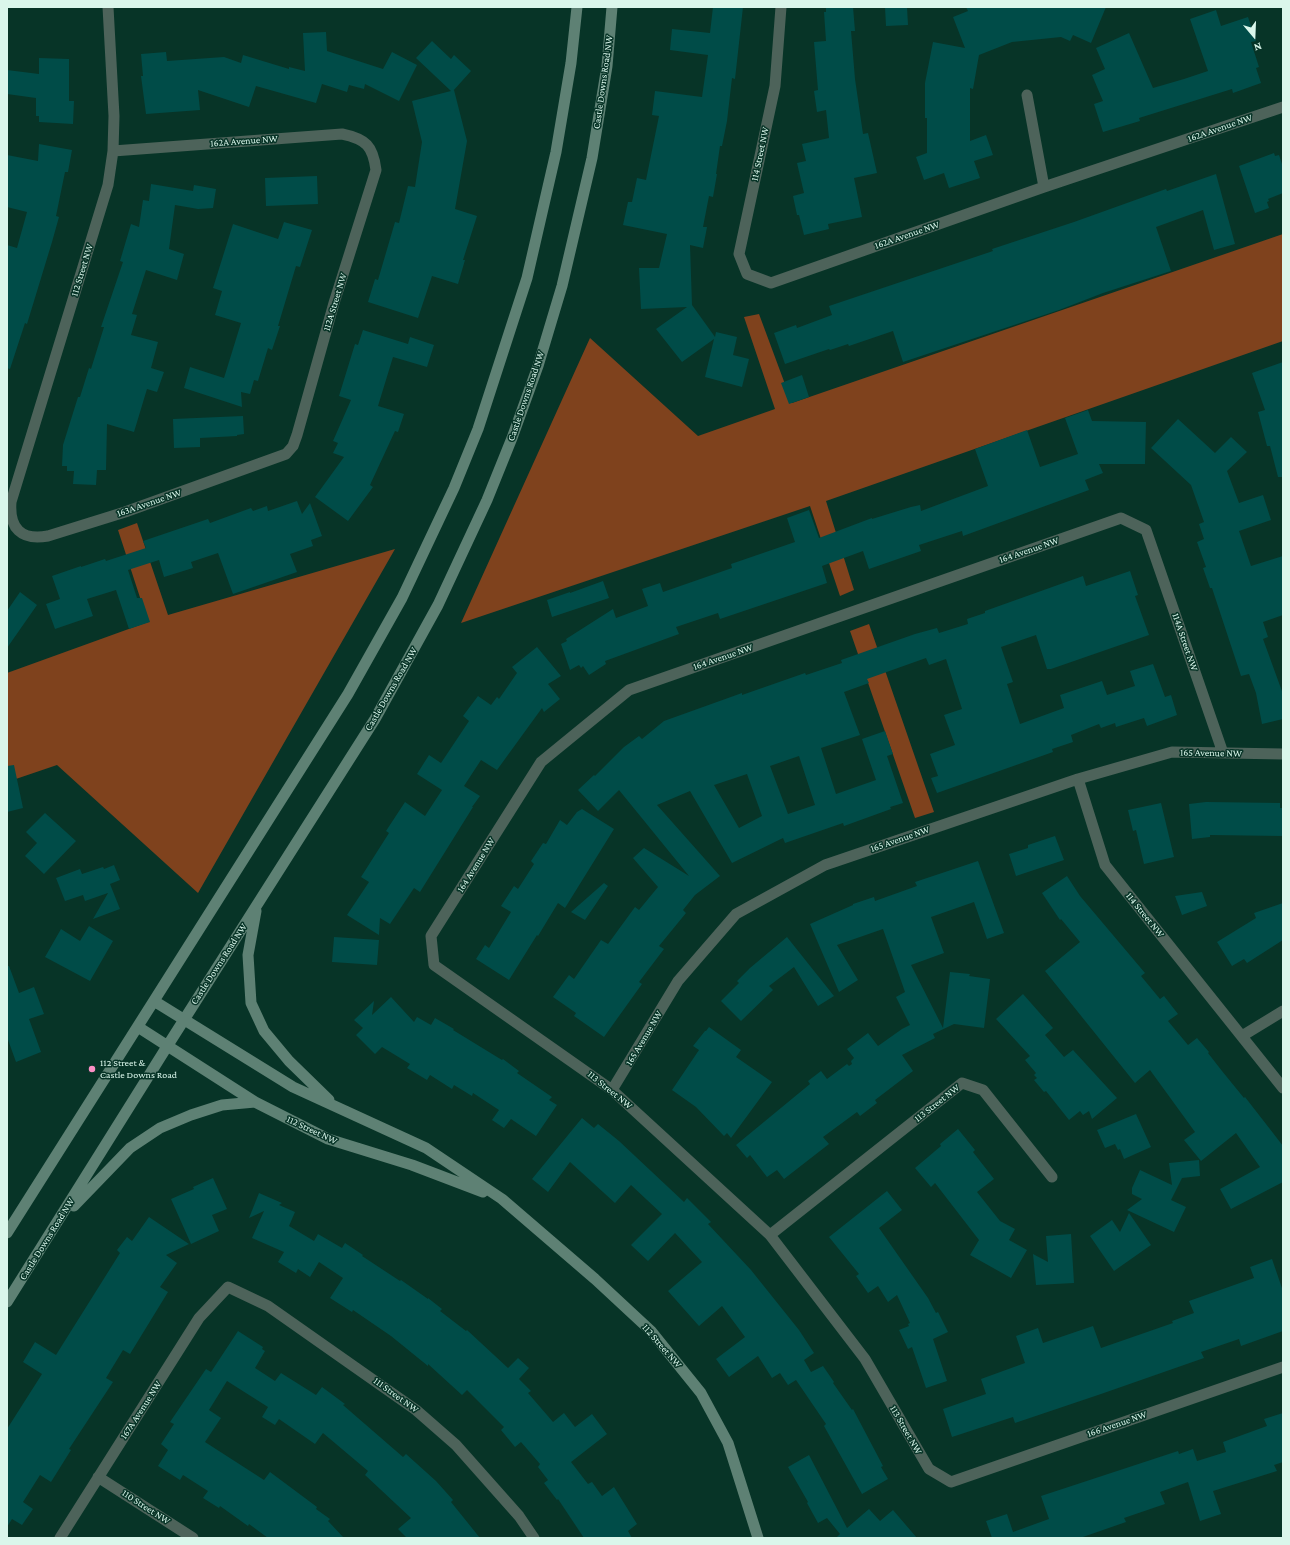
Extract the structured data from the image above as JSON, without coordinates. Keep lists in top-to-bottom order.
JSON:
{
  "streets": {
    "main road": ["Castle Downs Road NW", "112 Street NW"],
    "street": [
      "162A Avenue NW",
      "114 Street NW",
      "112A Street NW",
      "163A Avenue NW",
      "164 Avenue NW",
      "114A Street NW",
      "165 Avenue NW",
      "113 Street NW",
      "111 Street NW",
      "167A Avenue NW",
      "166 Avenue NW",
      "110 Street NW"
    ]
  },
  "crossings": [
    ["Castle Downs Road NW", "112 Street NW"],
    ["162A Avenue NW", "114 Street NW"],
    ["162A Avenue NW", "112 Street NW"],
    ["162A Avenue NW", "112A Street NW"],
    ["114 Street NW", "165 Avenue NW"],
    ["112 Street NW", "163A Avenue NW"],
    ["112A Street NW", "163A Avenue NW"],
    ["164 Avenue NW", "114A Street NW"],
    ["164 Avenue NW", "113 Street NW"],
    ["114A Street NW", "165 Avenue NW"],
    ["165 Avenue NW", "113 Street NW"],
    ["113 Street NW", "166 Avenue NW"],
    ["111 Street NW", "167A Avenue NW"],
    ["167A Avenue NW", "110 Street NW"]
  ],
  "places": ["112 Street & Castle Downs Road"],
  "north": "bottom"
}
